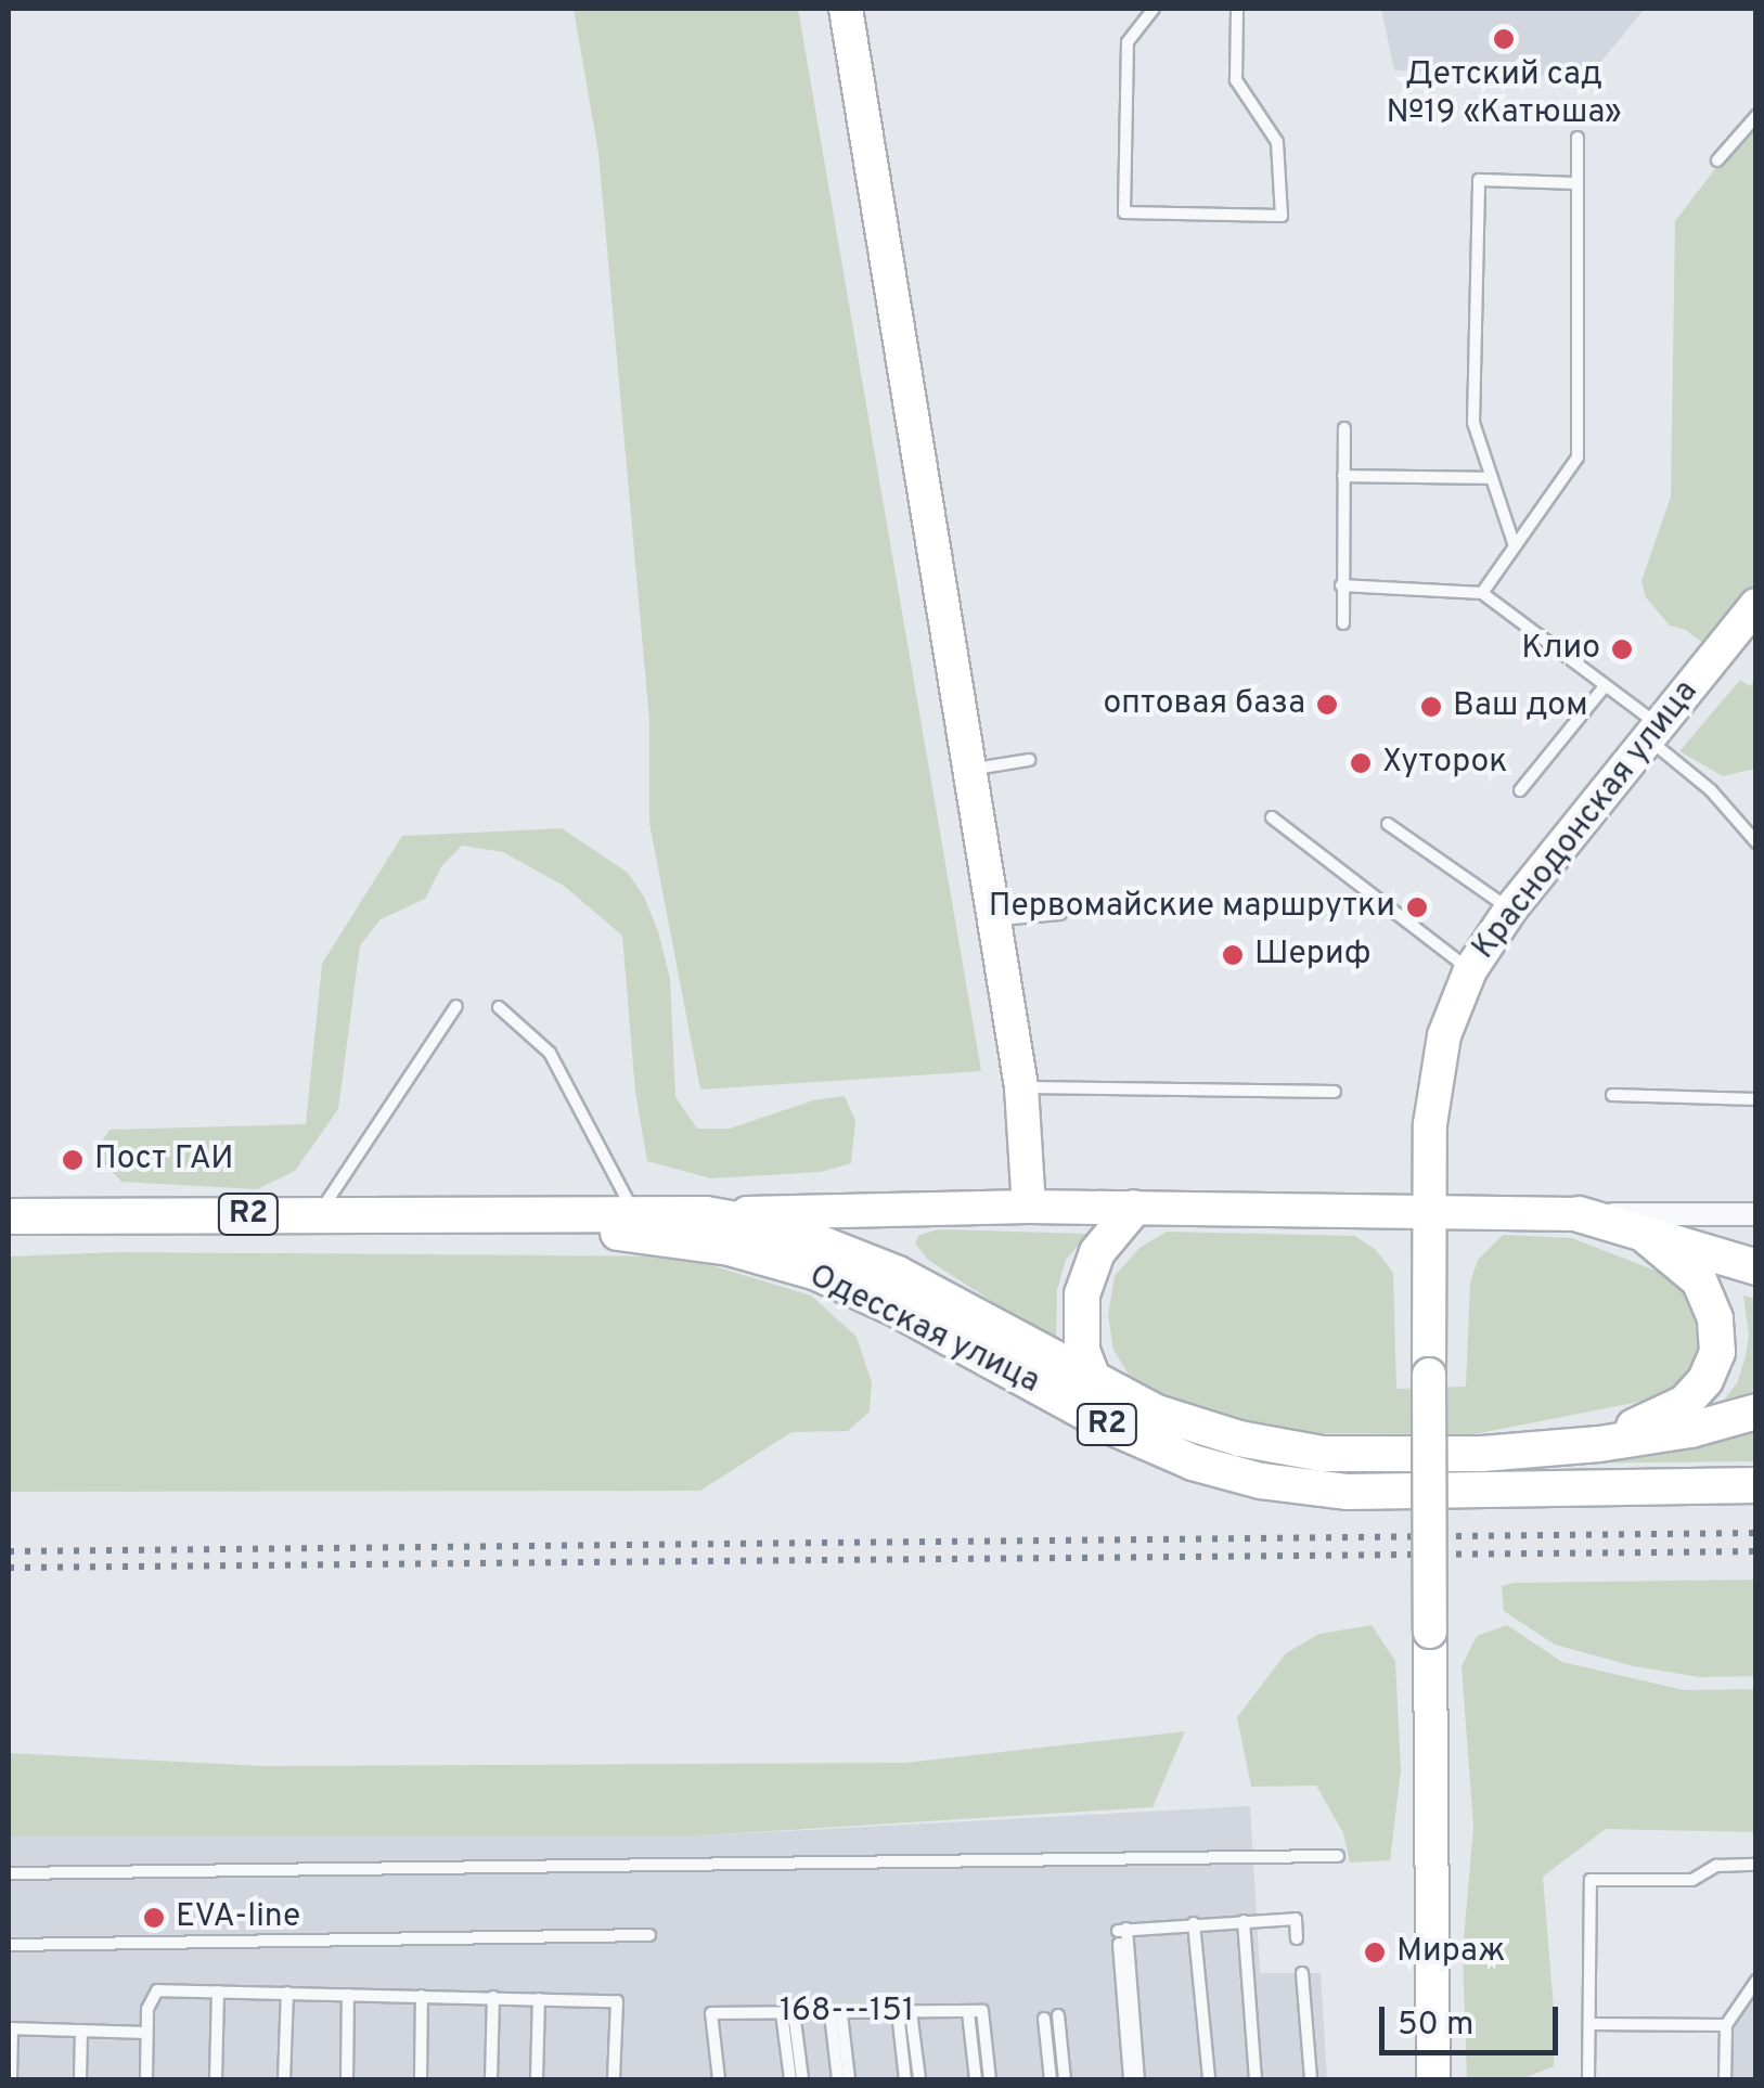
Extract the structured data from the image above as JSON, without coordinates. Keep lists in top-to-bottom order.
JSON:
{
  "streets": {
    "main road": ["R2", "Одесская улица"],
    "street": ["Краснодонская улица"],
    "lane": ["168---151"]
  },
  "crossings": [
    ["Краснодонская улица", "Одесская улица"],
    ["R2", "Одесская улица"]
  ],
  "places": [
    "Детский сад №19 «Катюша»",
    "Клио",
    "оптовая база",
    "Ваш дом",
    "Хуторок",
    "Первомайские маршрутки",
    "Шериф",
    "Пост ГАИ",
    "EVA-line",
    "Мираж"
  ],
  "scale_bar": "50 m"
}
